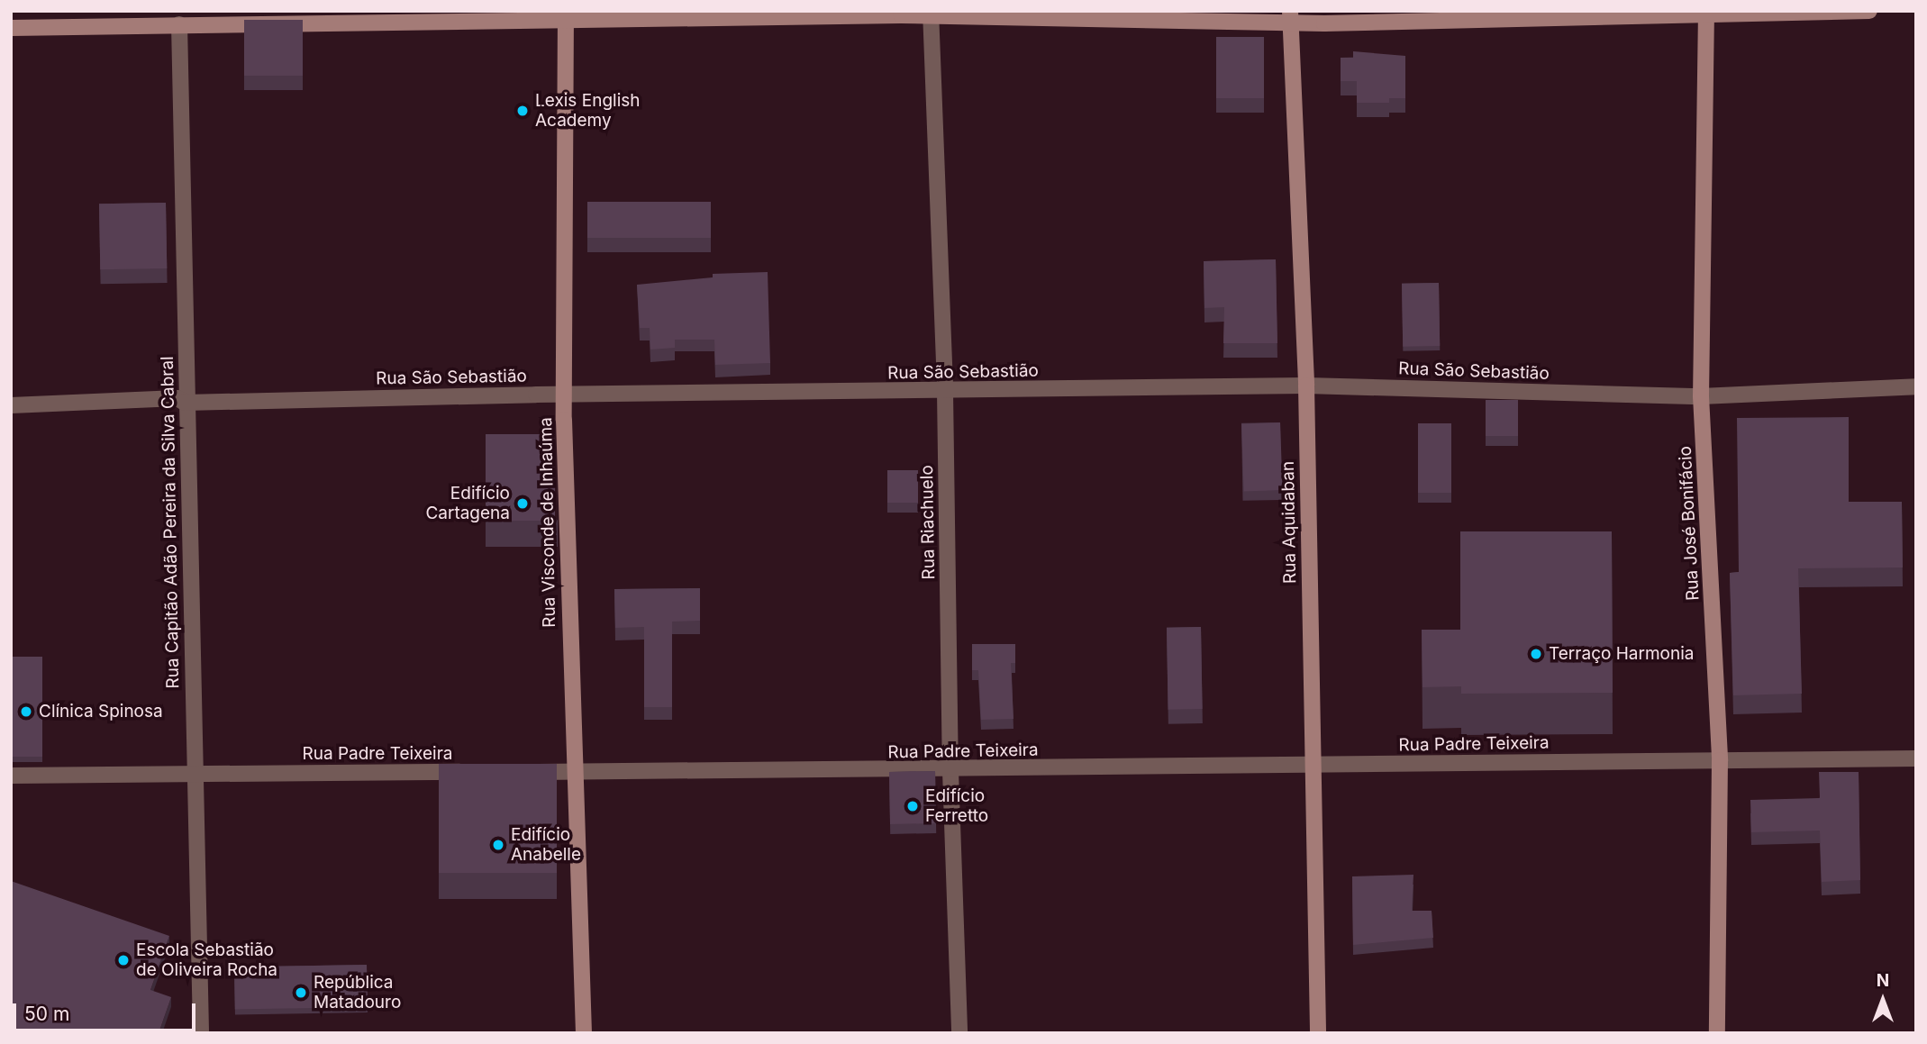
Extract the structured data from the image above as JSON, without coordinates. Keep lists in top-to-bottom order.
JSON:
{
  "streets": {
    "main road": ["Rua Visconde de Inhaúma", "Rua Aquidaban", "Rua José Bonifácio"],
    "street": [
      "Rua São Sebastião",
      "Rua Capitão Adão Pereira da Silva Cabral",
      "Rua Riachuelo",
      "Rua Padre Teixeira"
    ]
  },
  "crossings": [
    ["Rua São Sebastião", "Rua Capitão Adão Pereira da Silva Cabral"],
    ["Rua São Sebastião", "Rua Visconde de Inhaúma"],
    ["Rua São Sebastião", "Rua Riachuelo"],
    ["Rua São Sebastião", "Rua Aquidaban"],
    ["Rua São Sebastião", "Rua José Bonifácio"],
    ["Rua Capitão Adão Pereira da Silva Cabral", "Rua Padre Teixeira"],
    ["Rua Visconde de Inhaúma", "Rua Padre Teixeira"],
    ["Rua Riachuelo", "Rua Padre Teixeira"],
    ["Rua Aquidaban", "Rua Padre Teixeira"],
    ["Rua José Bonifácio", "Rua Padre Teixeira"]
  ],
  "places": [
    "Lexis English Academy",
    "Edifício Cartagena",
    "Terraço Harmonia",
    "Clínica Spinosa",
    "Edifício Ferretto",
    "Edifício Anabelle",
    "Escola Sebastião de Oliveira Rocha",
    "República Matadouro"
  ],
  "scale_bar": "50 m",
  "north": "top"
}
